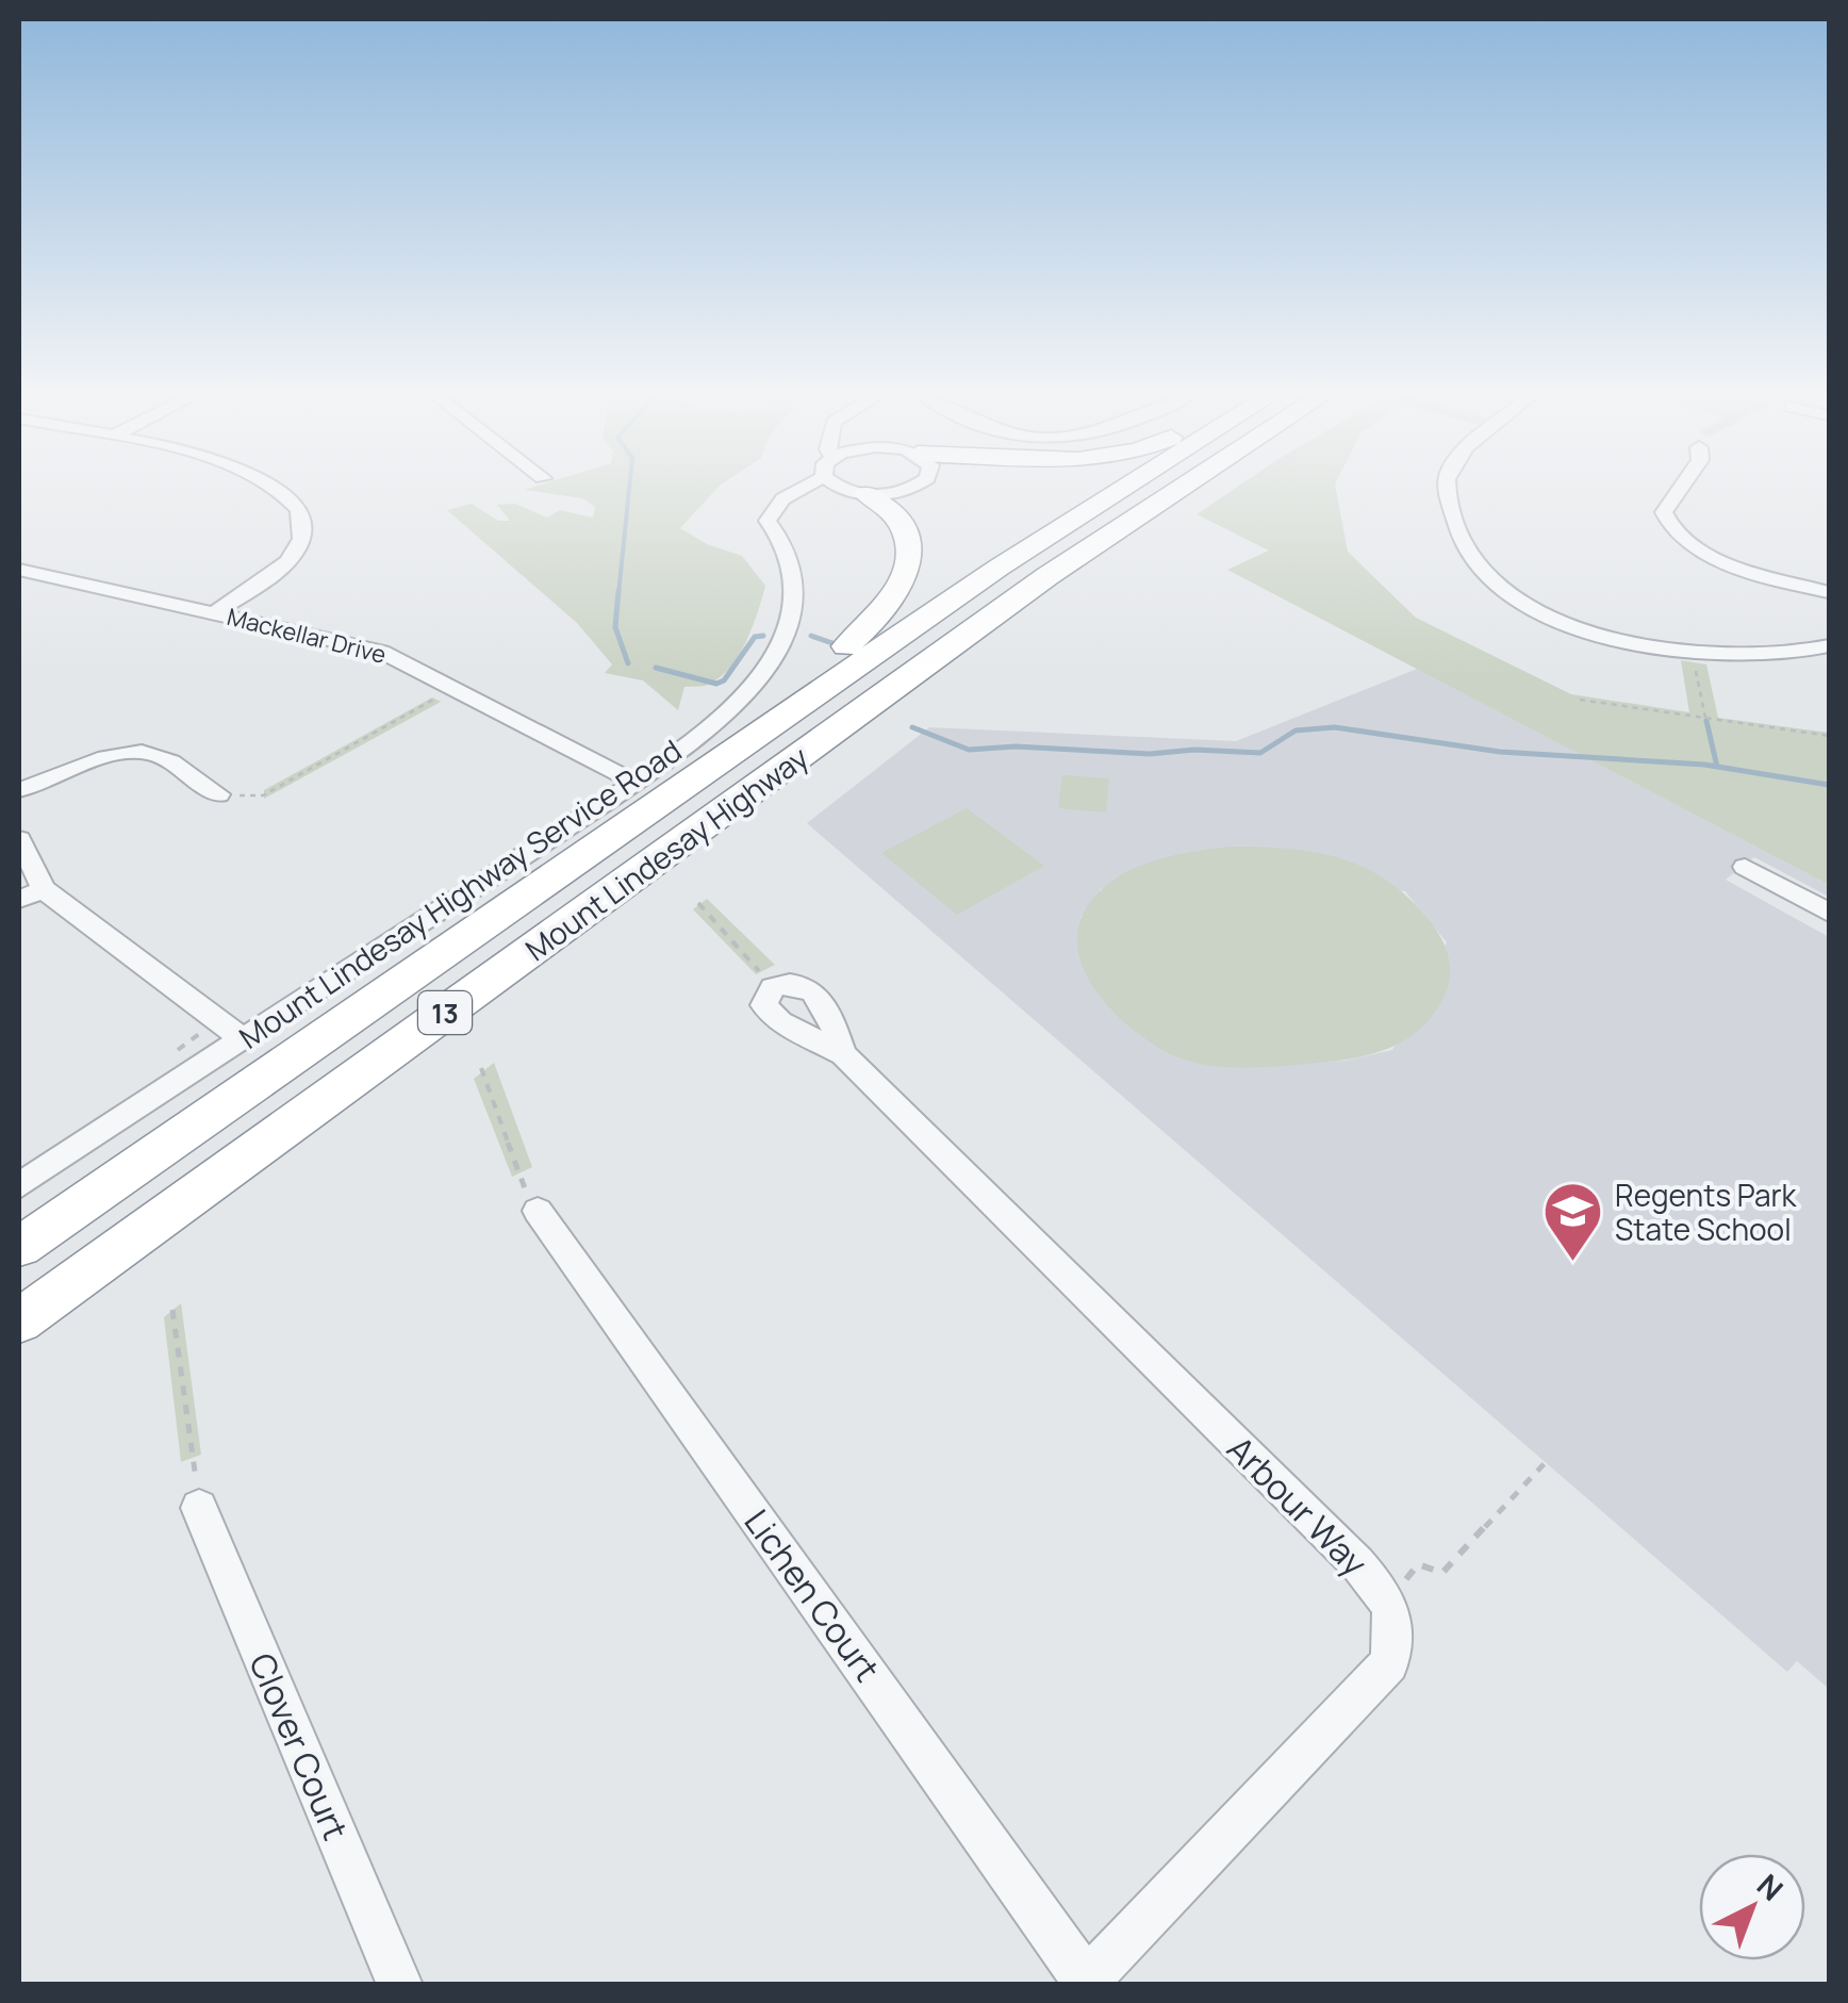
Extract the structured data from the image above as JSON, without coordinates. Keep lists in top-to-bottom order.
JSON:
{
  "streets": {
    "highway": ["Mount Lindesay Highway", "13"],
    "street": [
      "Mackellar Drive",
      "Mount Lindesay Highway Service Road",
      "Arbour Way",
      "Lichen Court",
      "Clover Court"
    ]
  },
  "crossings": [
    ["Mackellar Drive", "Mount Lindesay Highway Service Road"],
    ["Arbour Way", "Lichen Court"]
  ],
  "places": {
    "school or university": ["Regents Park State School"]
  },
  "north": "top right"
}
